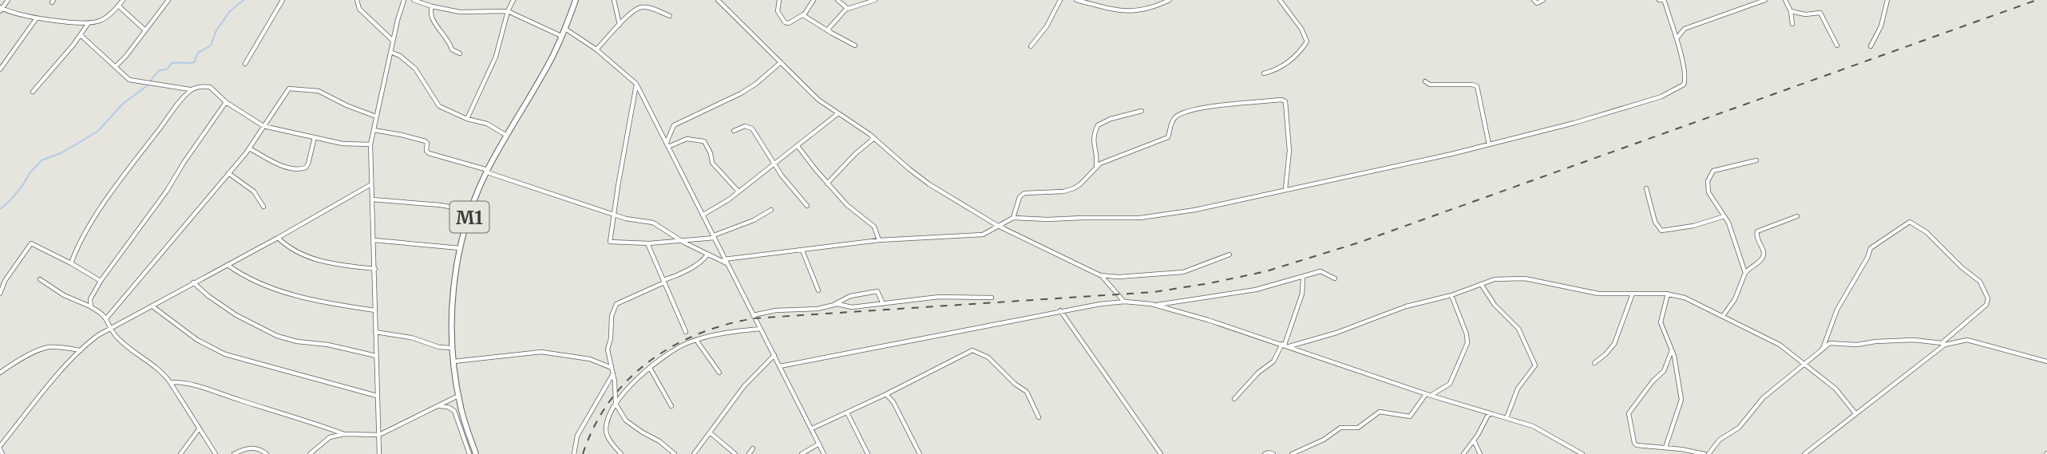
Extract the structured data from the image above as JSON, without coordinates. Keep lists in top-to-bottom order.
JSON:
{
  "streets": {
    "main road": ["M1"]
  }
}
